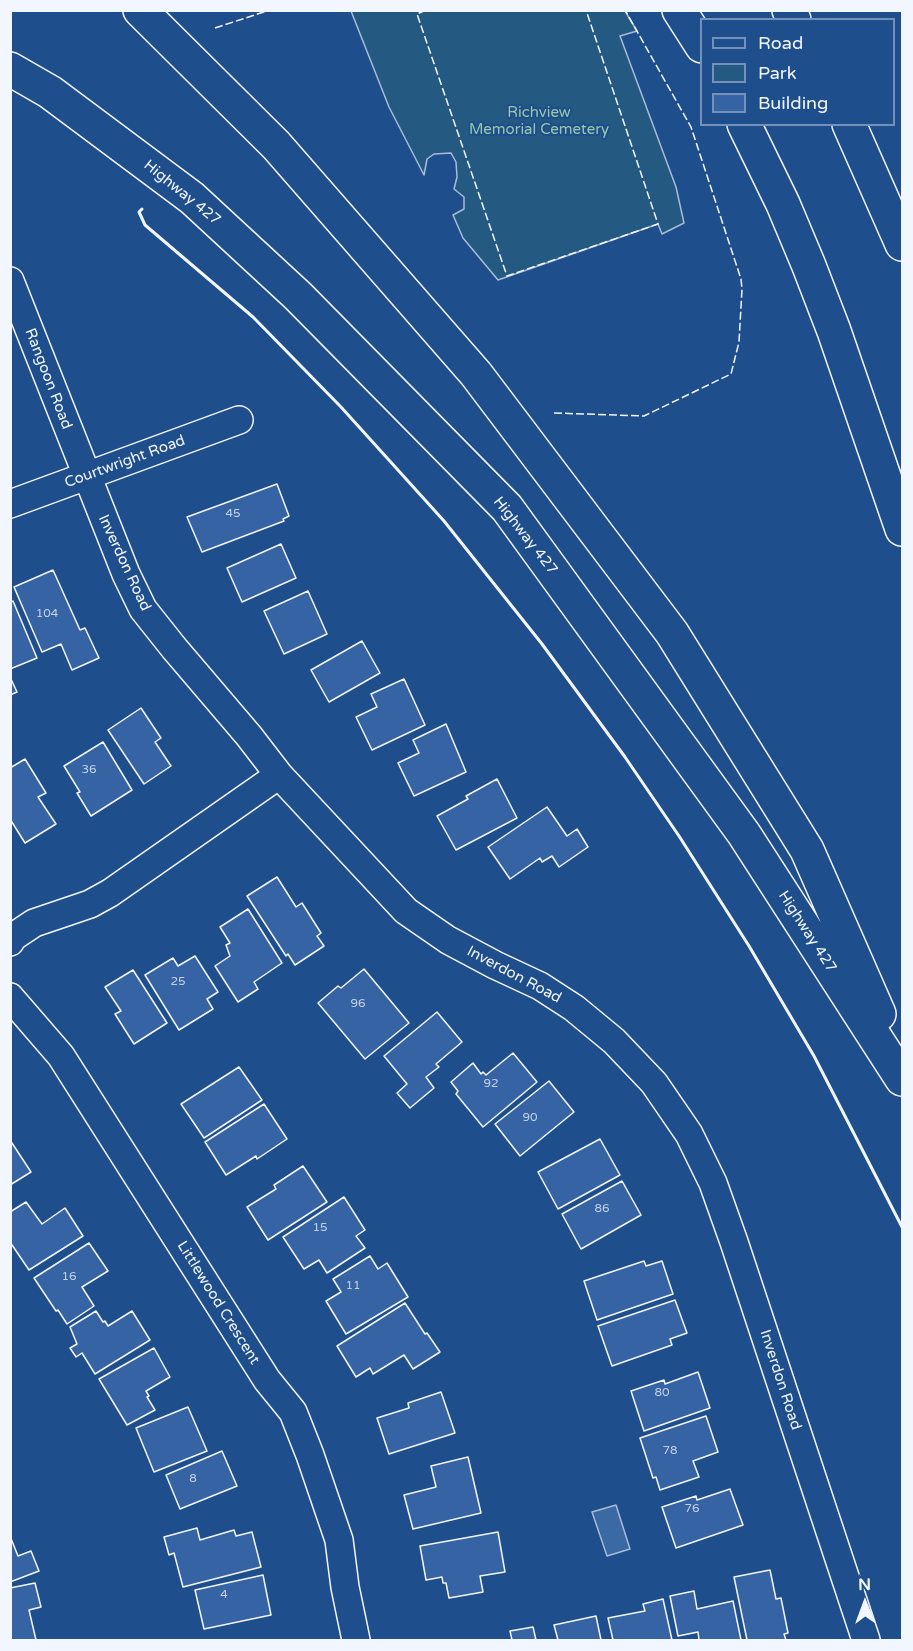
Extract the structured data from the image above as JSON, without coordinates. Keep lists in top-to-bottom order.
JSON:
{
  "streets": {
    "highway": ["Highway 427"],
    "street": [
      "Rangoon Road",
      "Courtwright Road",
      "Inverdon Road",
      "Littlewood Crescent"
    ]
  },
  "crossings": [
    ["Rangoon Road", "Courtwright Road"],
    ["Rangoon Road", "Inverdon Road"],
    ["Courtwright Road", "Inverdon Road"]
  ],
  "parks": ["Richview Memorial Cemetery"],
  "house_numbers": [
    "45",
    "104",
    "36",
    "25",
    "96",
    "92",
    "90",
    "86",
    "15",
    "16",
    "11",
    "80",
    "78",
    "8",
    "76",
    "4"
  ],
  "legend": ["Road", "Park", "Building"],
  "north": "top"
}
